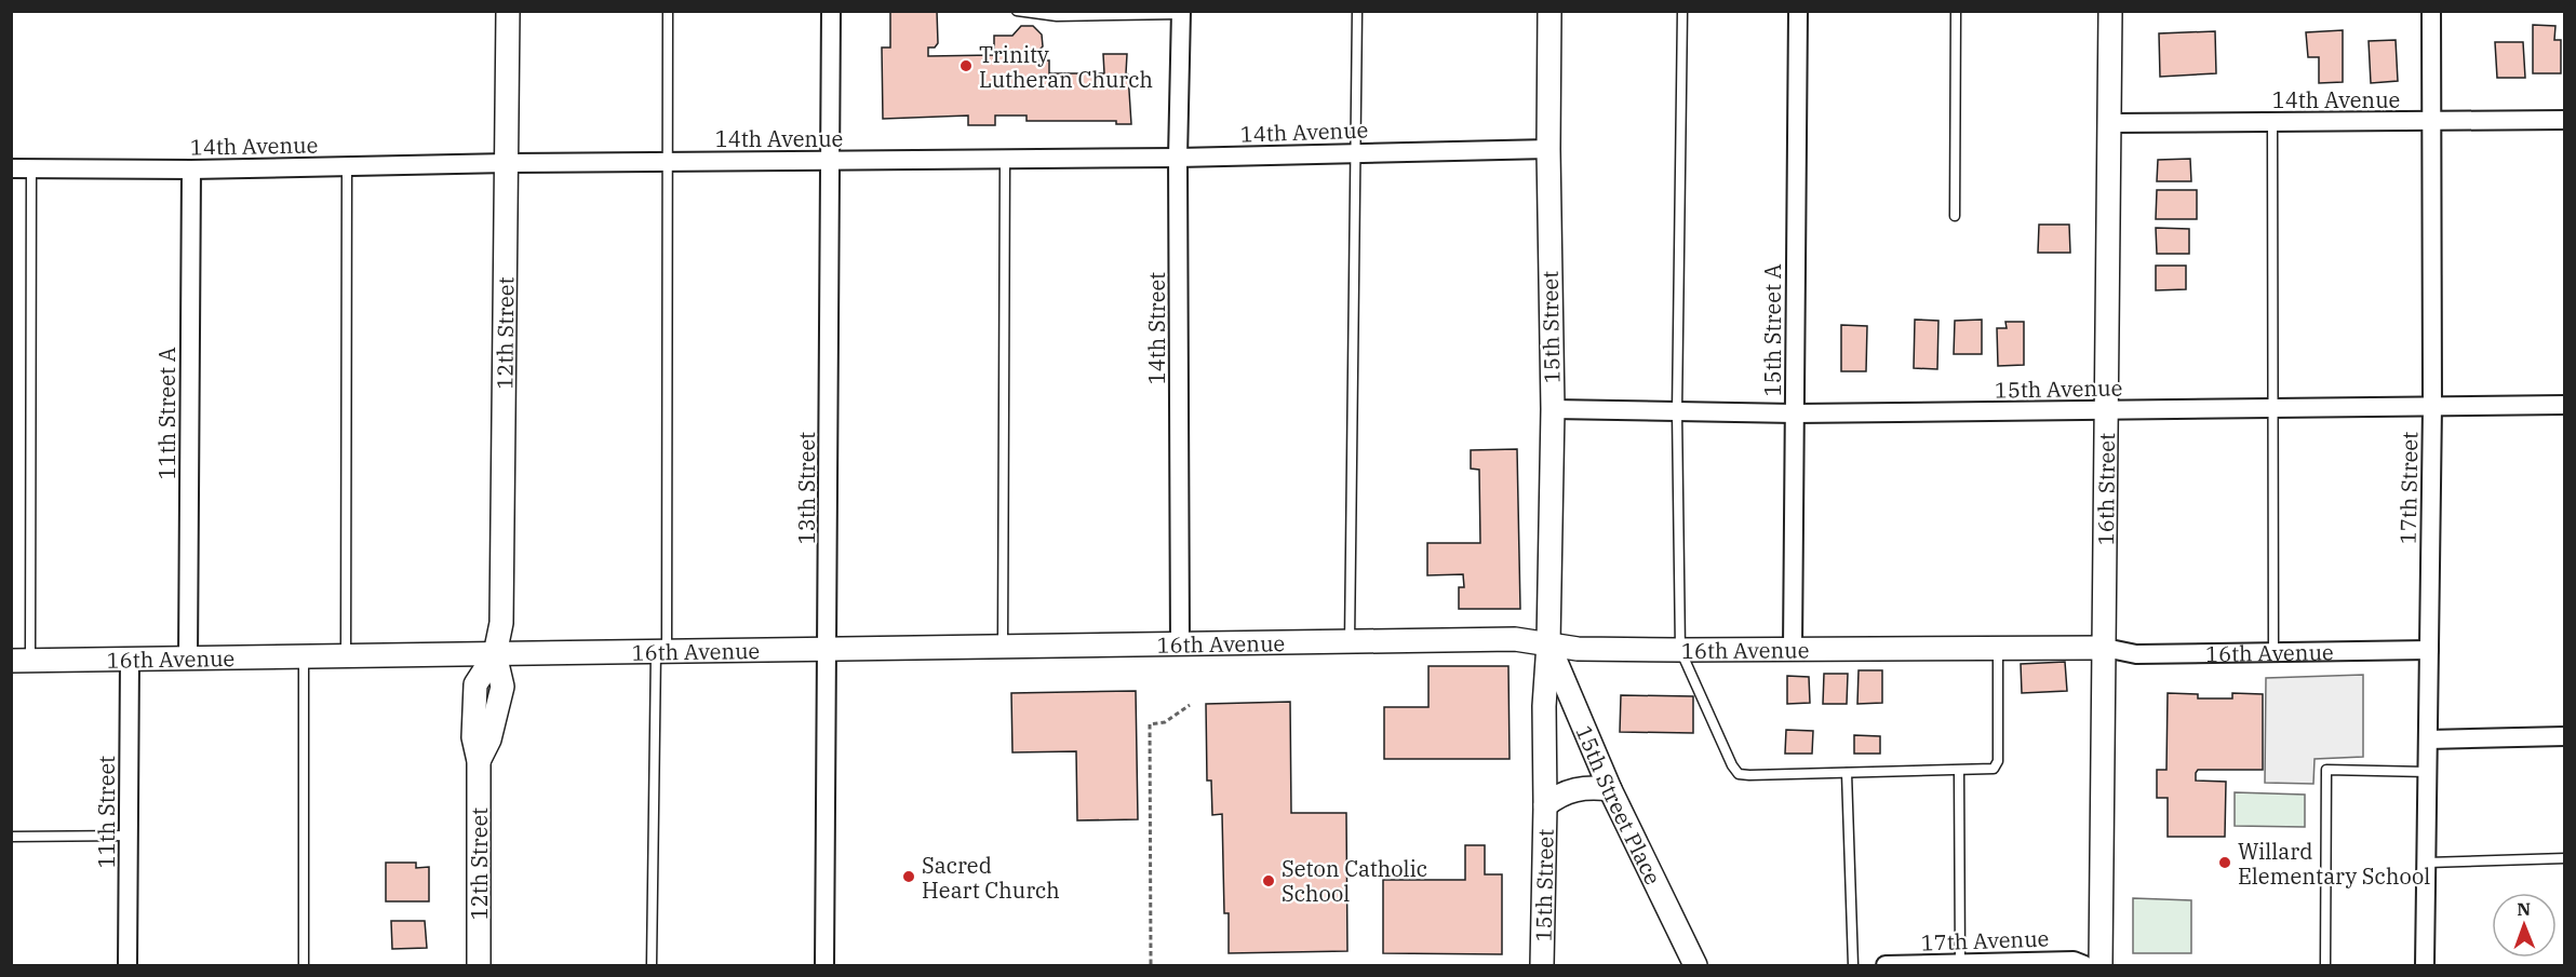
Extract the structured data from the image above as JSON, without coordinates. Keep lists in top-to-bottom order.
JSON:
{
  "streets": {
    "street": [
      "14th Avenue",
      "15th Street",
      "14th Street",
      "15th Street A",
      "12th Street",
      "15th Avenue",
      "11th Street A",
      "13th Street",
      "17th Street",
      "16th Street",
      "16th Avenue",
      "15th Street Place",
      "11th Street",
      "17th Avenue"
    ]
  },
  "crossings": [
    ["14th Avenue", "15th Street"],
    ["14th Avenue", "14th Street"],
    ["14th Avenue", "12th Street"],
    ["14th Avenue", "11th Street A"],
    ["14th Avenue", "13th Street"],
    ["14th Avenue", "17th Street"],
    ["14th Avenue", "16th Street"],
    ["15th Street", "15th Avenue"],
    ["15th Street", "16th Avenue"],
    ["15th Street", "15th Street Place"],
    ["14th Street", "16th Avenue"],
    ["15th Street A", "15th Avenue"],
    ["15th Street A", "16th Avenue"],
    ["12th Street", "16th Avenue"],
    ["15th Avenue", "17th Street"],
    ["15th Avenue", "16th Street"],
    ["11th Street A", "16th Avenue"],
    ["13th Street", "16th Avenue"],
    ["17th Street", "16th Avenue"],
    ["16th Street", "16th Avenue"],
    ["16th Avenue", "15th Street Place"],
    ["16th Avenue", "11th Street"]
  ],
  "places": [
    "Trinity Lutheran Church",
    "Willard Elementary School",
    "Sacred Heart Church",
    "Seton Catholic School"
  ],
  "north": "top"
}
